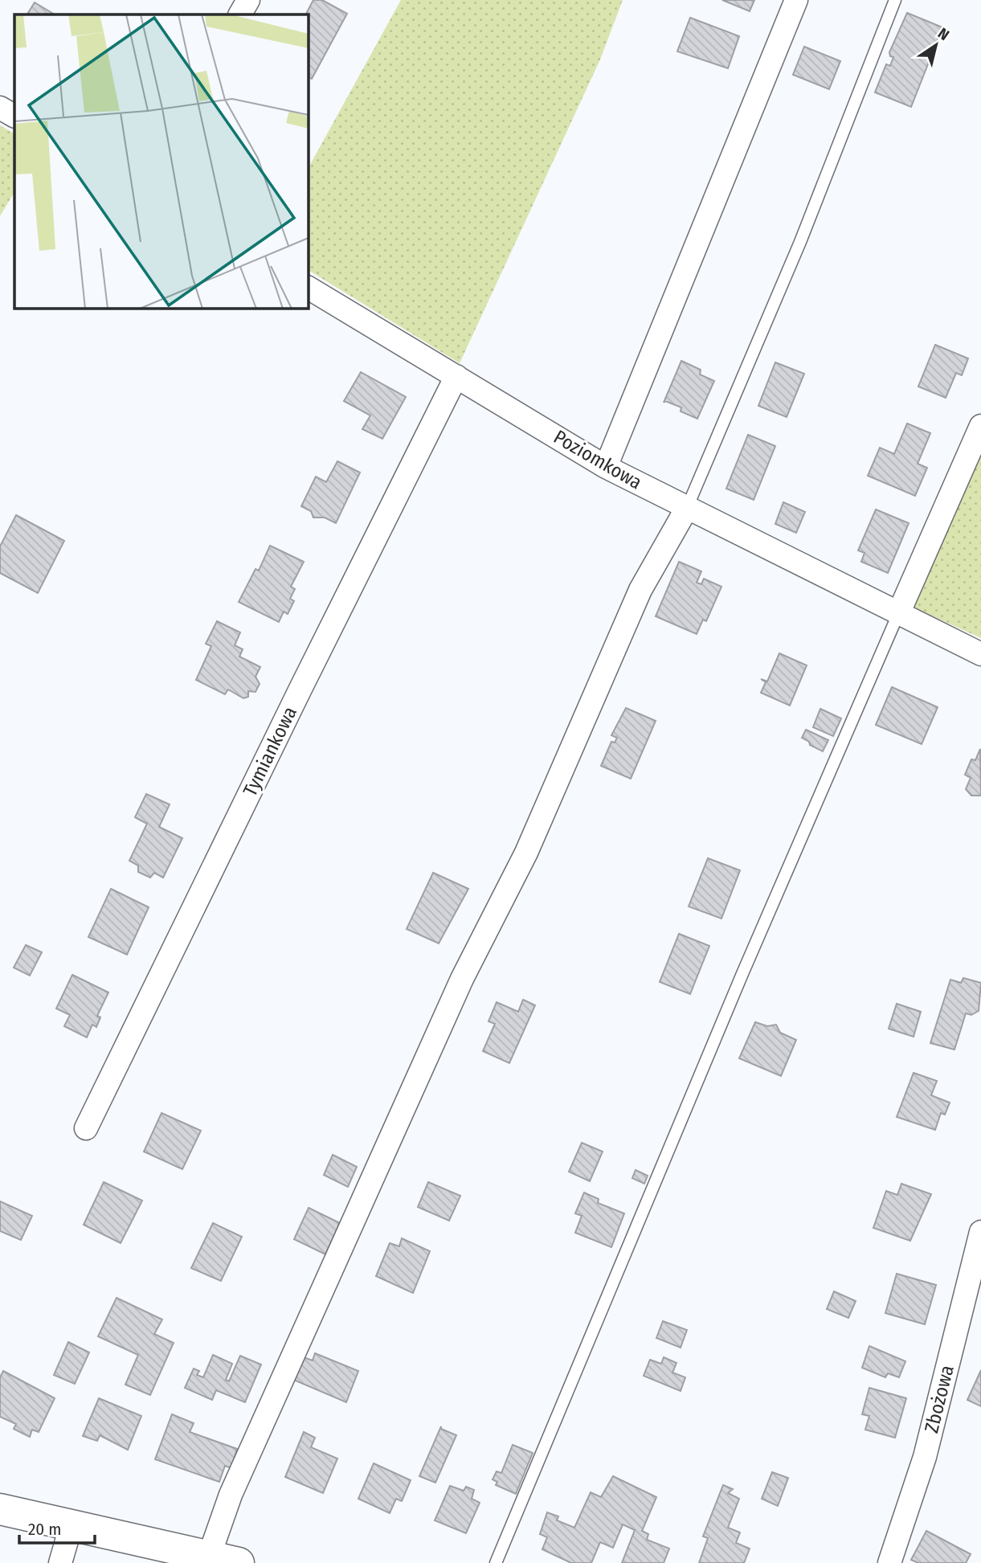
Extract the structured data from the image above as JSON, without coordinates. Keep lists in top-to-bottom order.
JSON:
{
  "streets": {
    "street": ["Poziomkowa", "Tymiankowa", "Zbożowa"]
  },
  "crossings": [
    ["Poziomkowa", "Tymiankowa"]
  ],
  "scale_bar": "20 m",
  "north": "top right"
}
